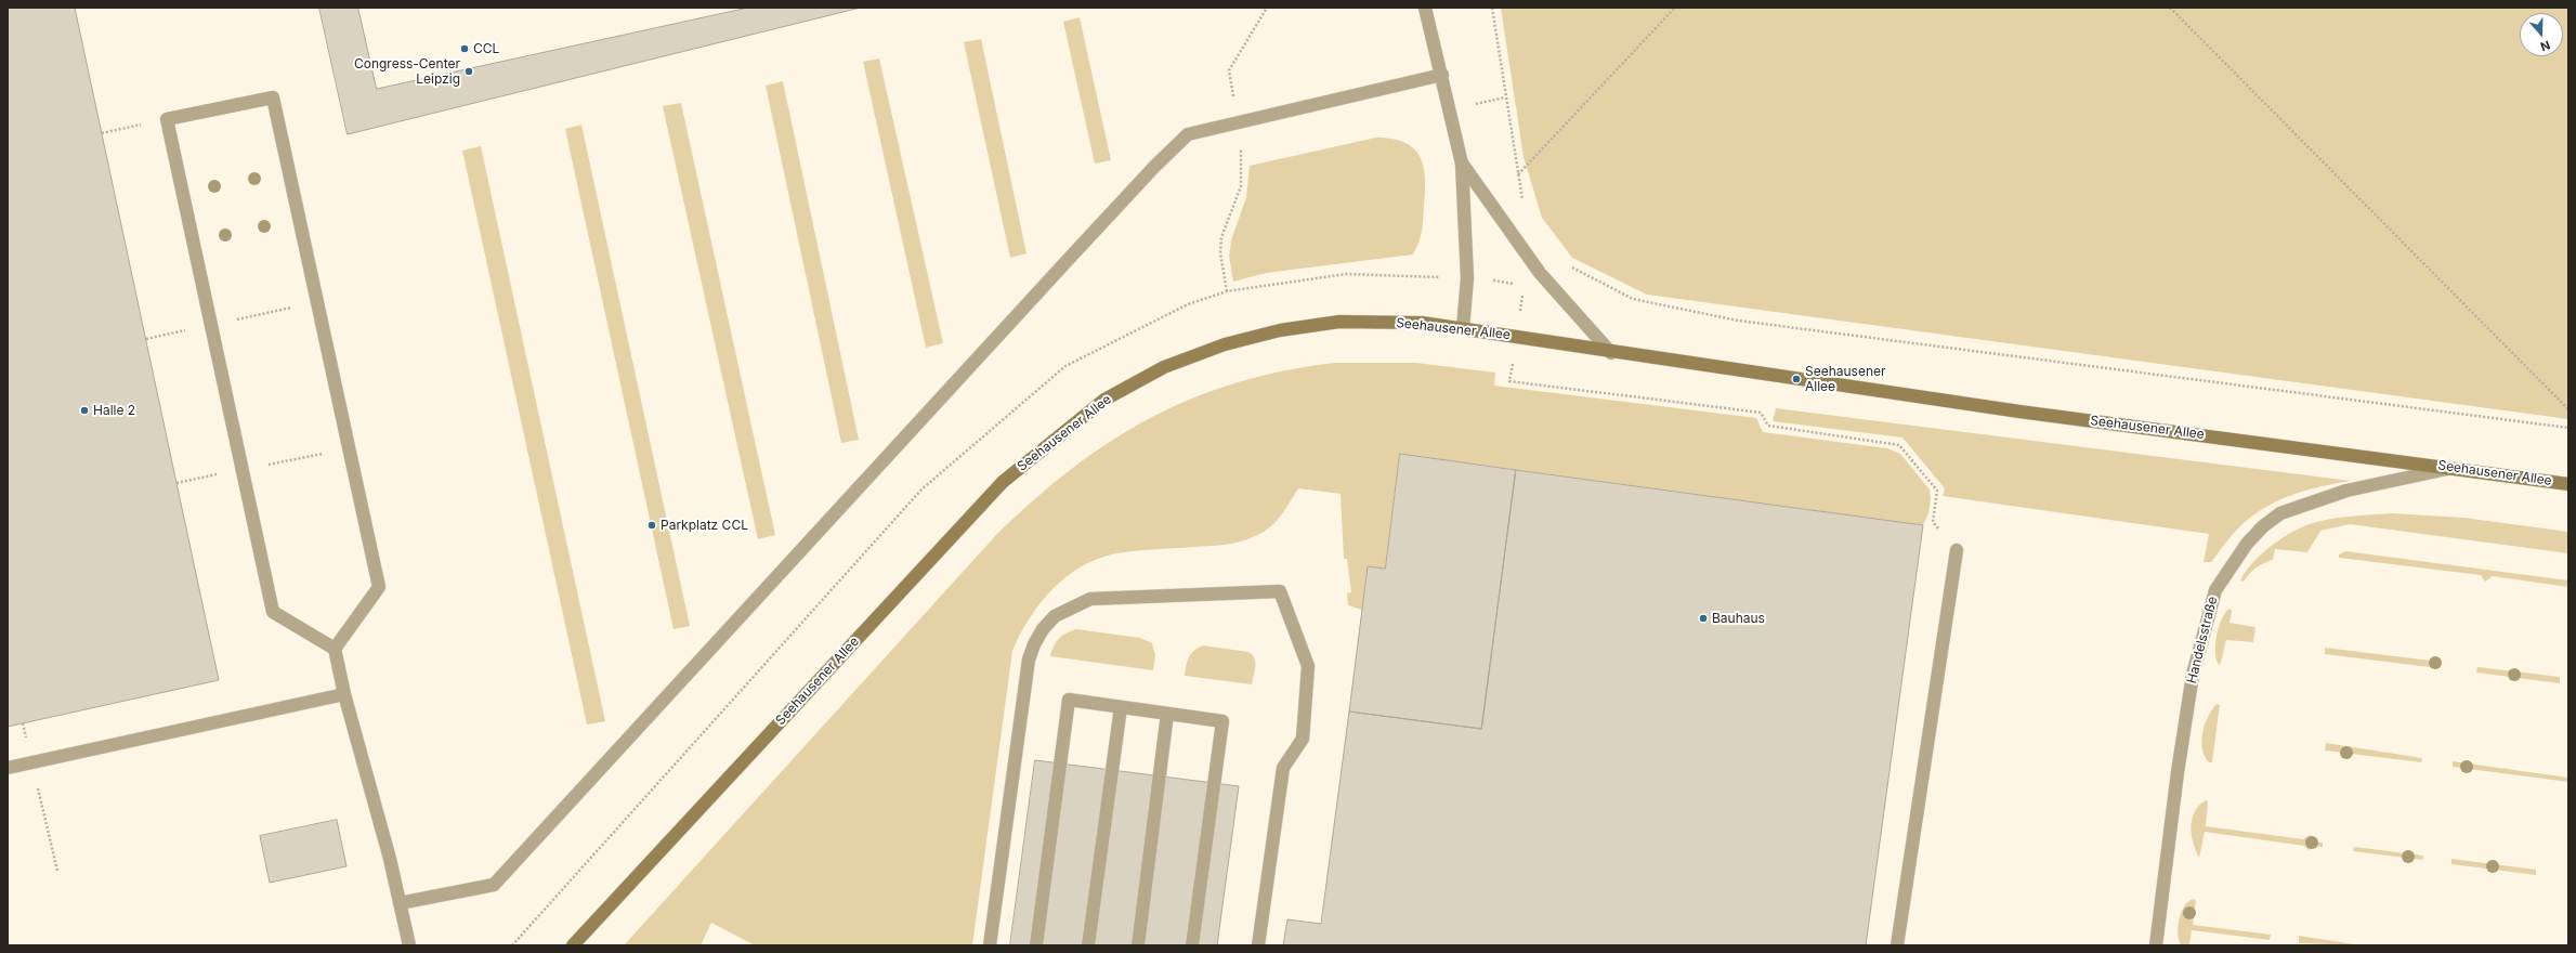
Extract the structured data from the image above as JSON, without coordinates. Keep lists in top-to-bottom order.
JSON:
{
  "streets": {
    "main road": ["Seehausener Allee"],
    "street": ["Handelsstraße"]
  },
  "crossings": [
    ["Seehausener Allee", "Handelsstraße"]
  ],
  "places": [
    "CCL",
    "Congress-Center Leipzig",
    "Seehausener Allee",
    "Halle 2",
    "Parkplatz CCL",
    "Bauhaus"
  ],
  "north": "bottom"
}
